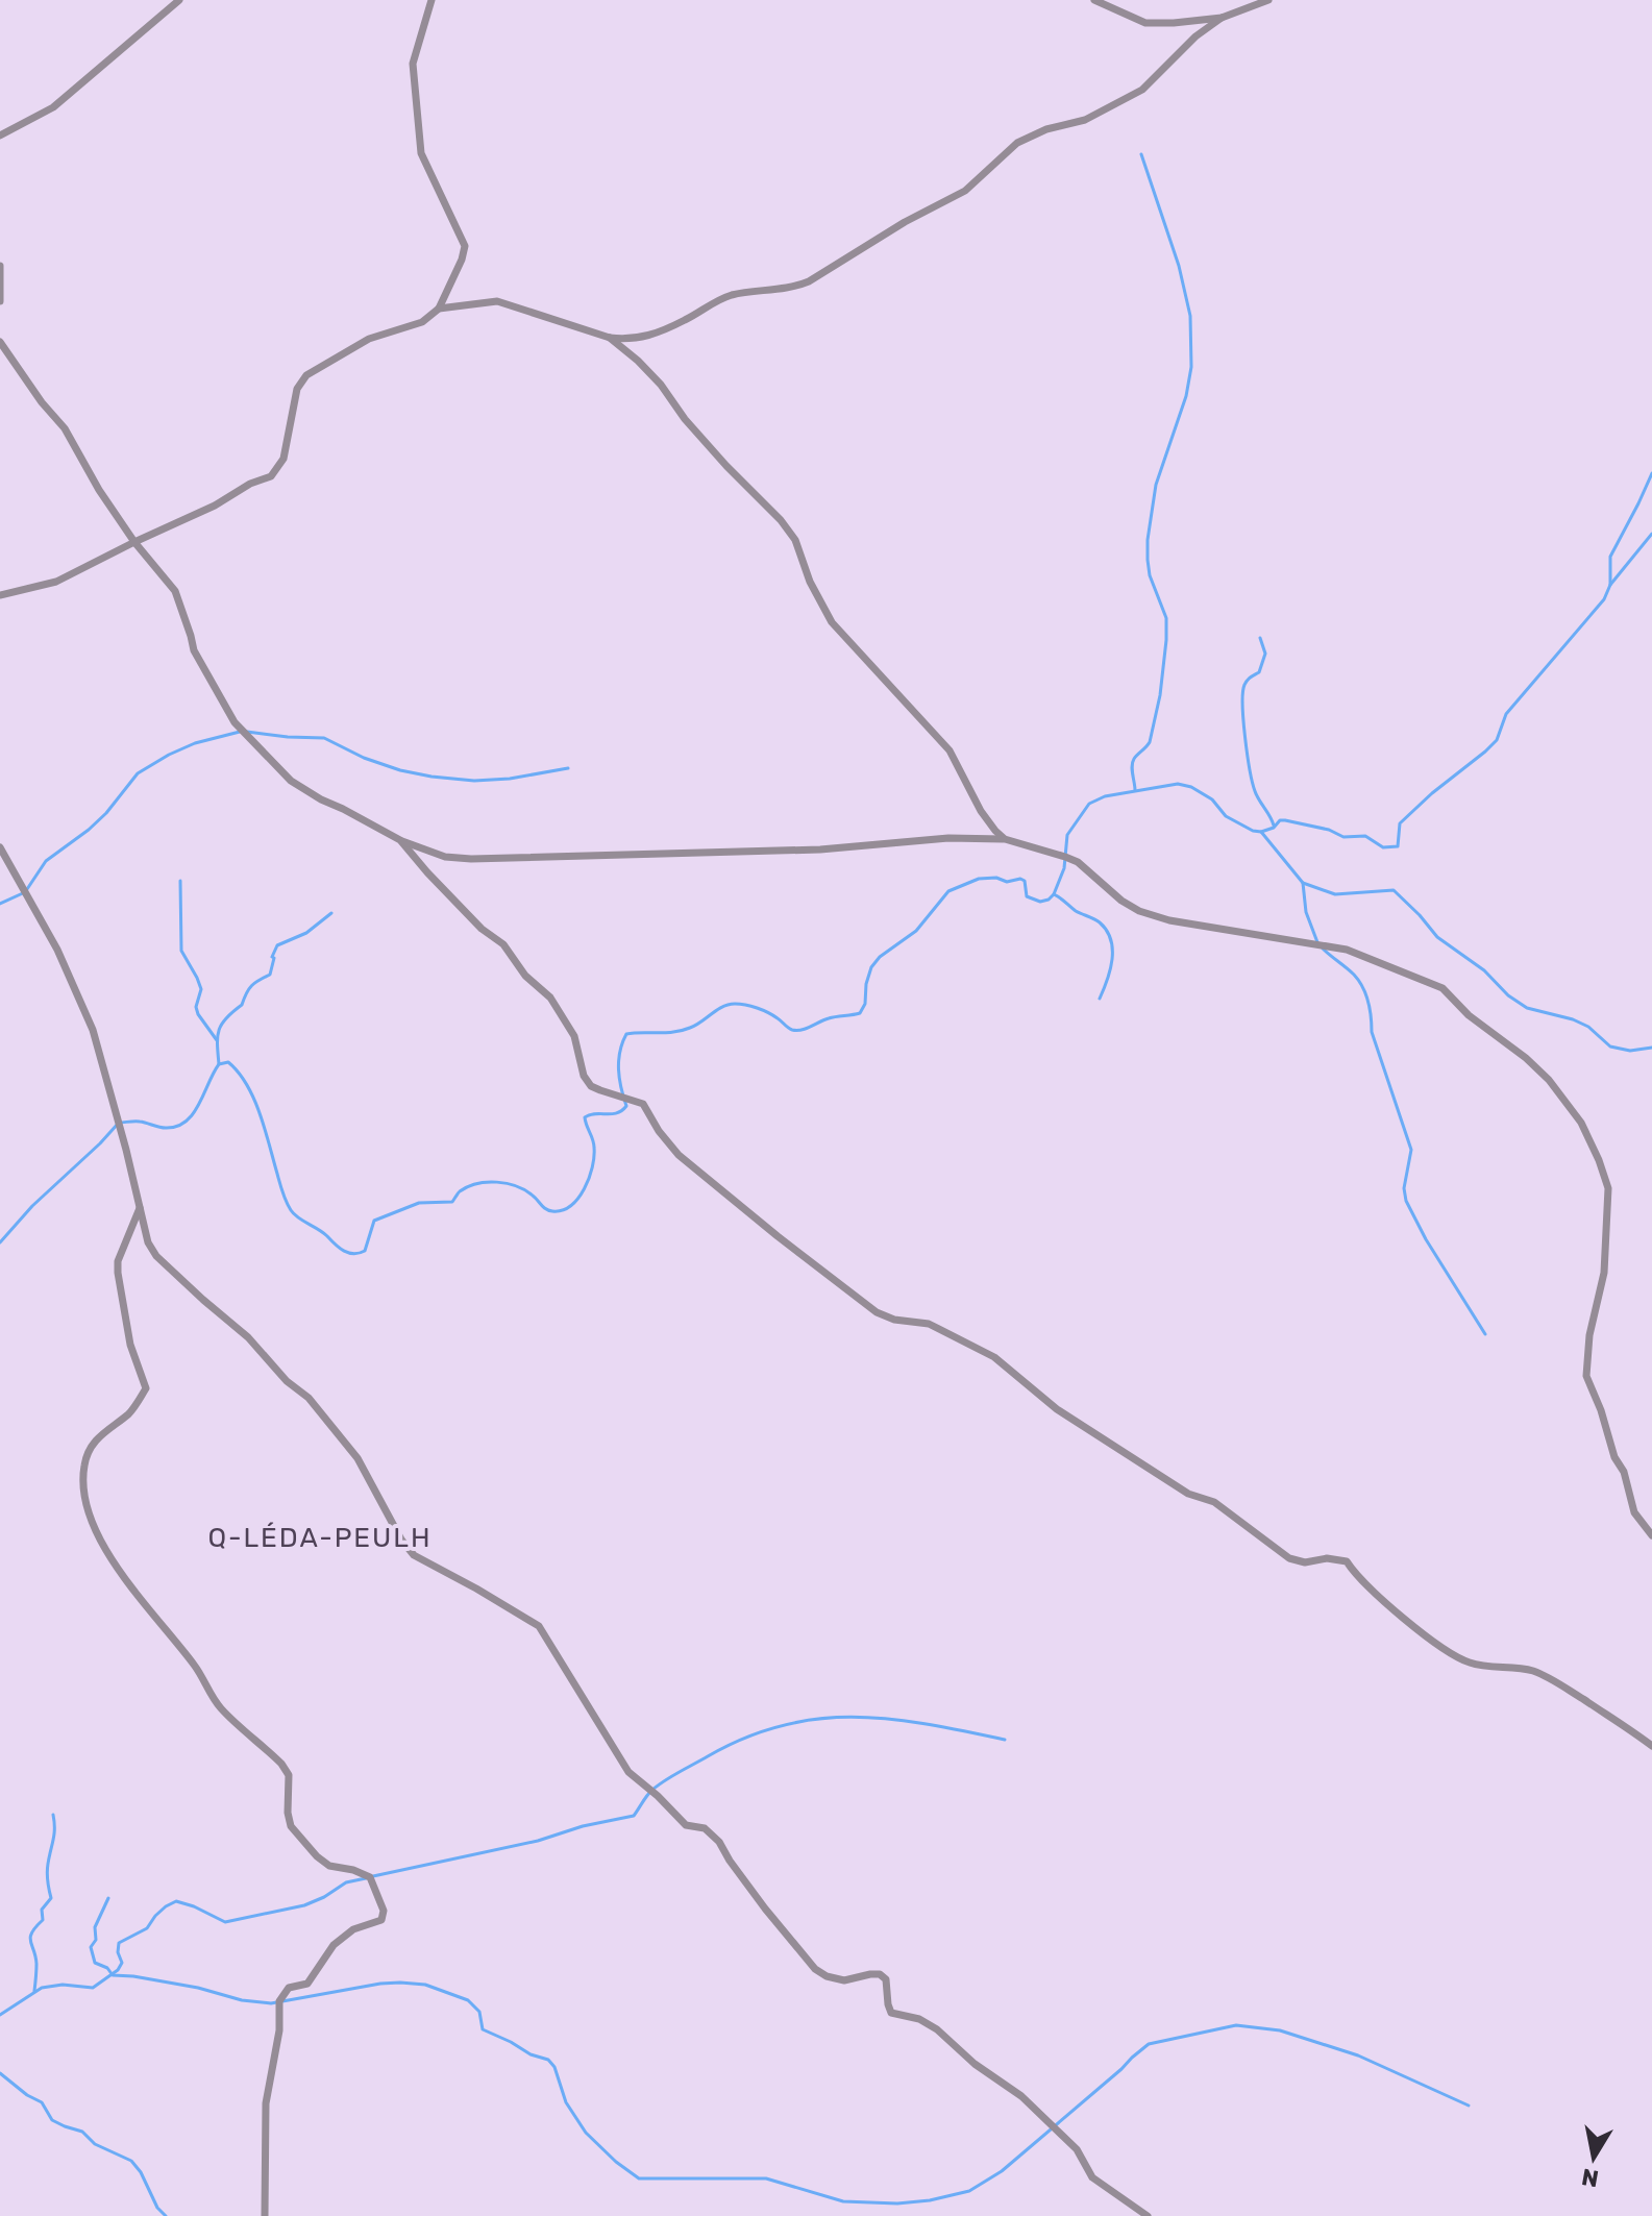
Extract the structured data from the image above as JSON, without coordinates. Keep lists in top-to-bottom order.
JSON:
{
  "districts": ["Q-LÉDA-PEULH"],
  "north": "bottom"
}
